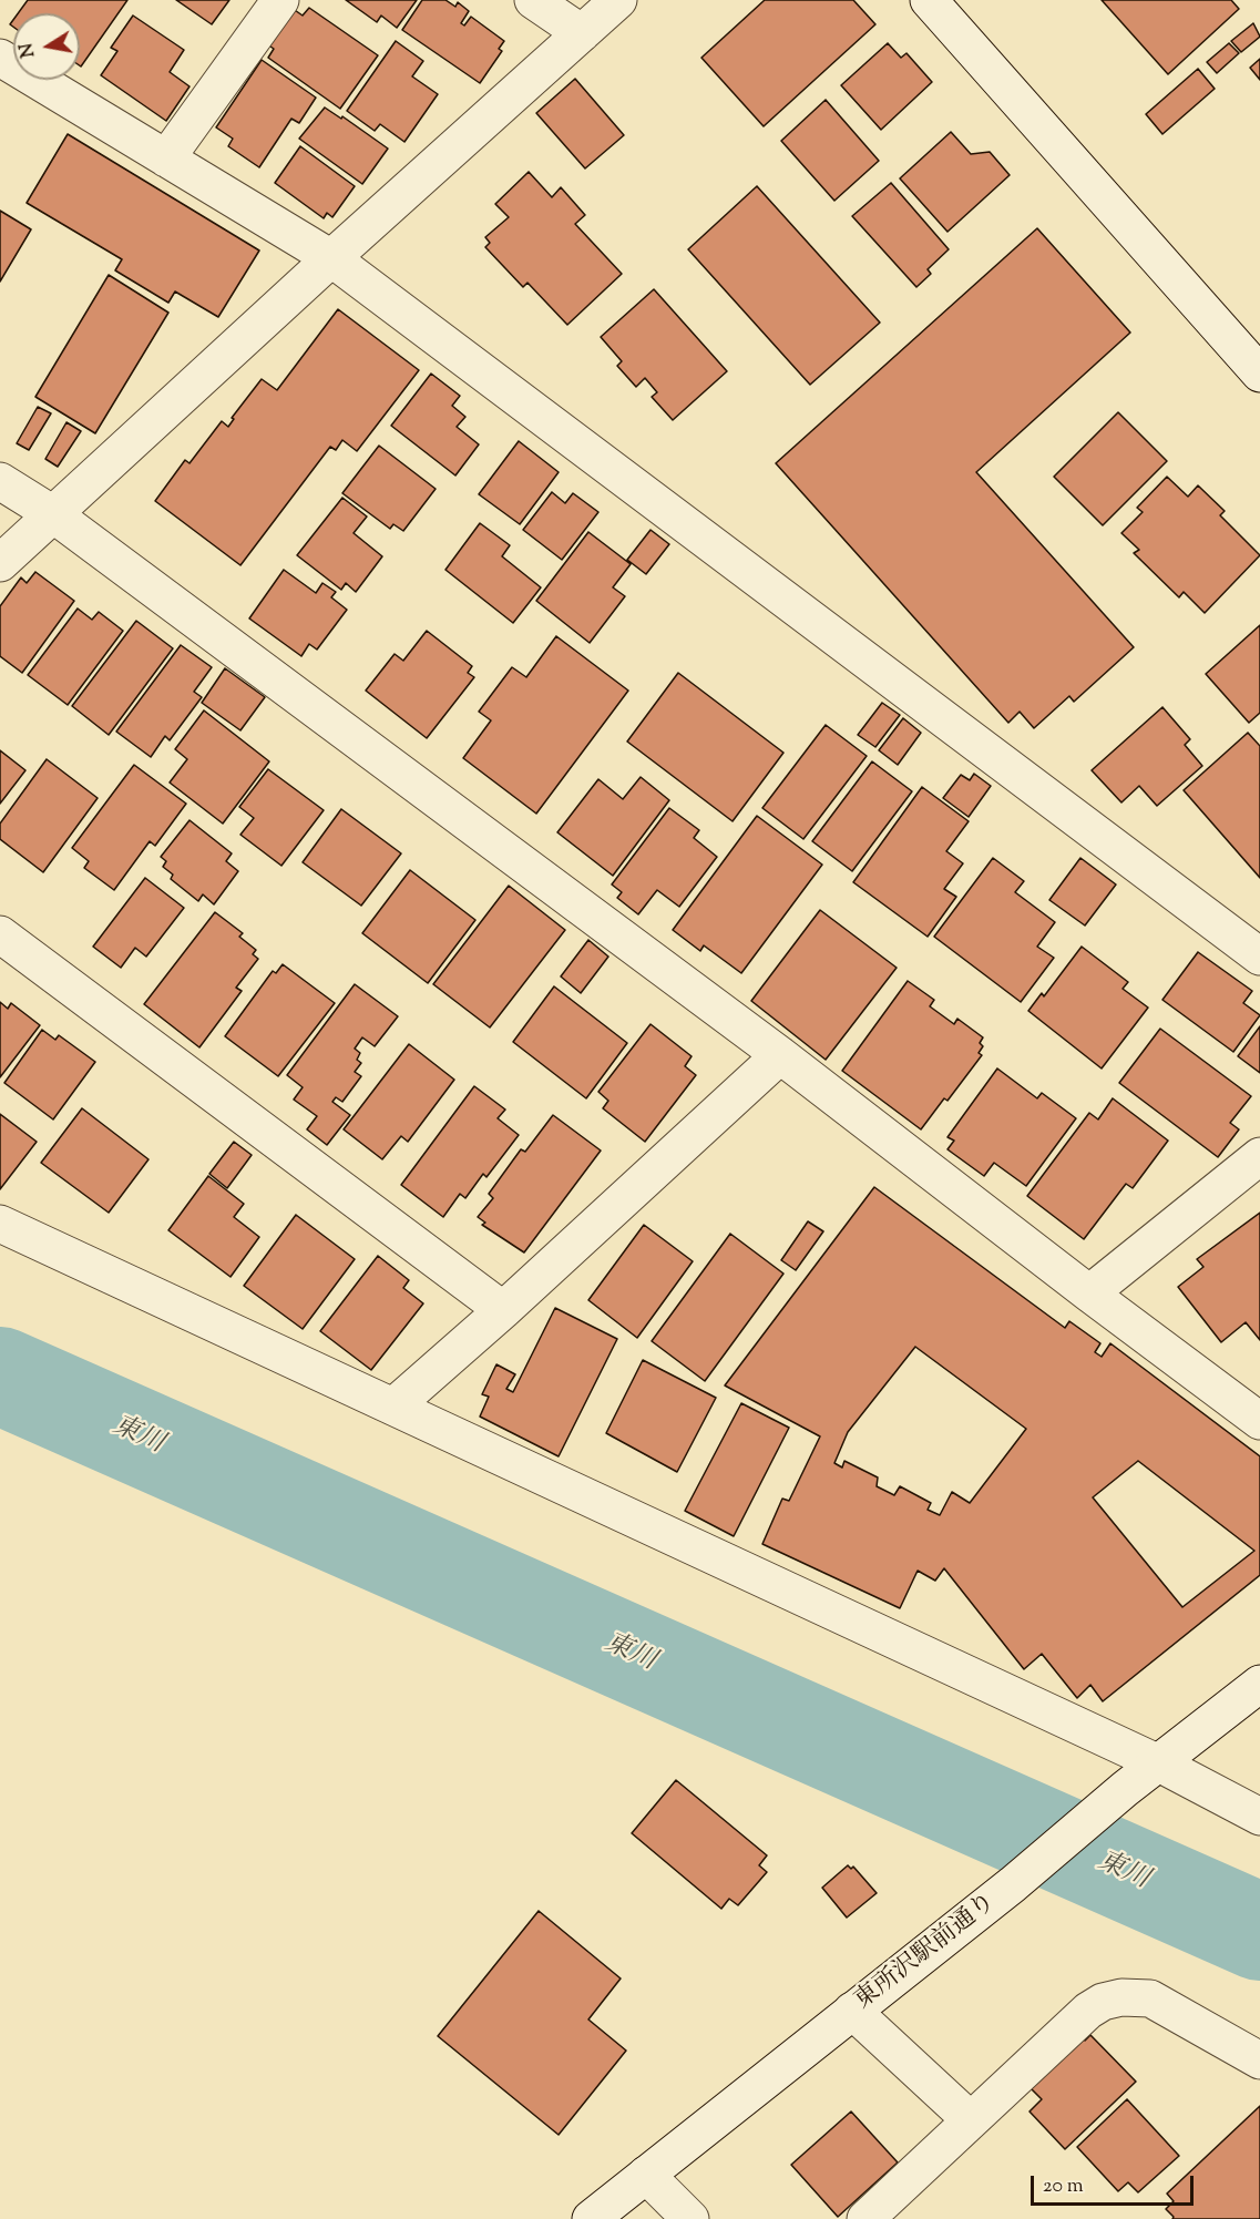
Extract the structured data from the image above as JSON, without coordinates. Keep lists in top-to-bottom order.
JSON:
{
  "streets": {
    "street": ["東所沢駅前通り"]
  },
  "water": ["東川"],
  "scale_bar": "20 m",
  "north": "left"
}
